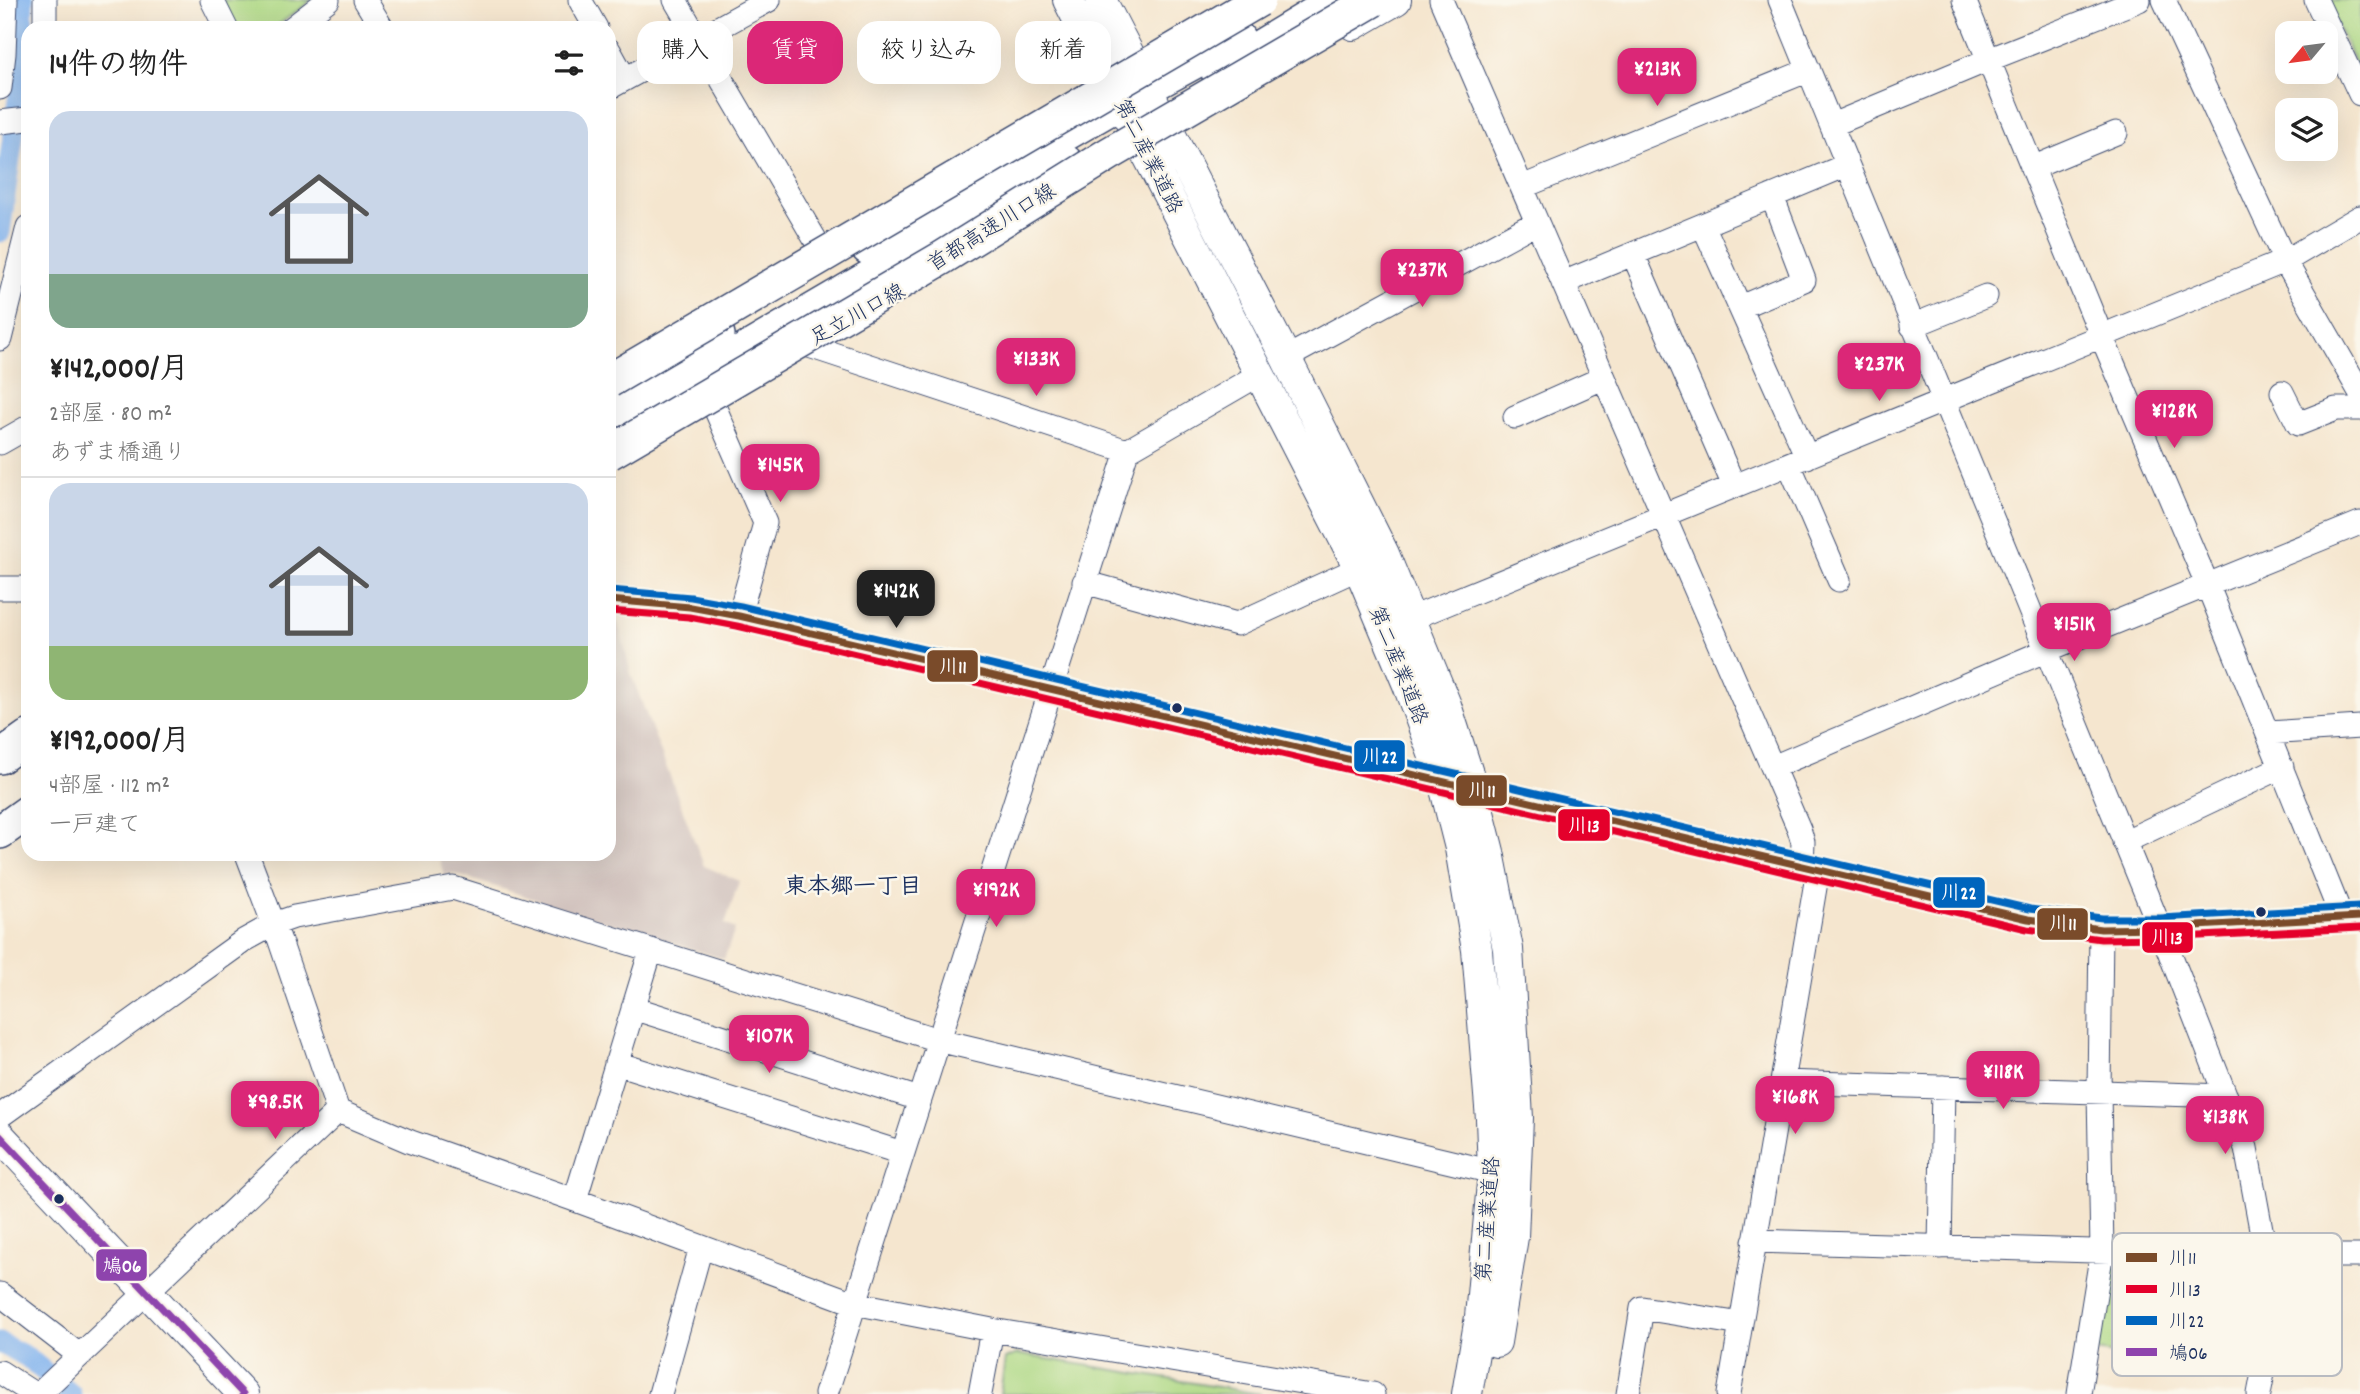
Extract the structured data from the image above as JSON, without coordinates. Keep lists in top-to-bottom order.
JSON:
{
  "streets": {
    "highway": ["首都高速川口線"],
    "main road": ["第二産業道路", "足立川口線"]
  },
  "crossings": [
    ["第二産業道路", "足立川口線"]
  ],
  "districts": ["東本郷一丁目"],
  "lines": [
    "transit line 川22",
    "transit line 川11",
    "transit line 川13",
    "transit line 鳩06"
  ],
  "legend": [
    "川11",
    "川13",
    "川22",
    "鳩06"
  ],
  "north": "bottom left",
  "page": {
    "chip": [
      "購入",
      "賃貸",
      "絞り込み",
      "新着"
    ],
    "heading": "14件の物件",
    "price": [
      "¥213K",
      "¥237K",
      "¥133K",
      "¥237K",
      "¥128K",
      "¥145K",
      "¥142K",
      "¥151K",
      "¥192K",
      "¥107K",
      "¥118K",
      "¥168K",
      "¥98.5K",
      "¥138K"
    ],
    "list": [
      {
        "name": "¥142,000/月",
        "note": "2部屋 · 80 m² · あずま橋通り"
      },
      {
        "name": "¥192,000/月",
        "note": "4部屋 · 112 m² · 一戸建て"
      }
    ]
  }
}
